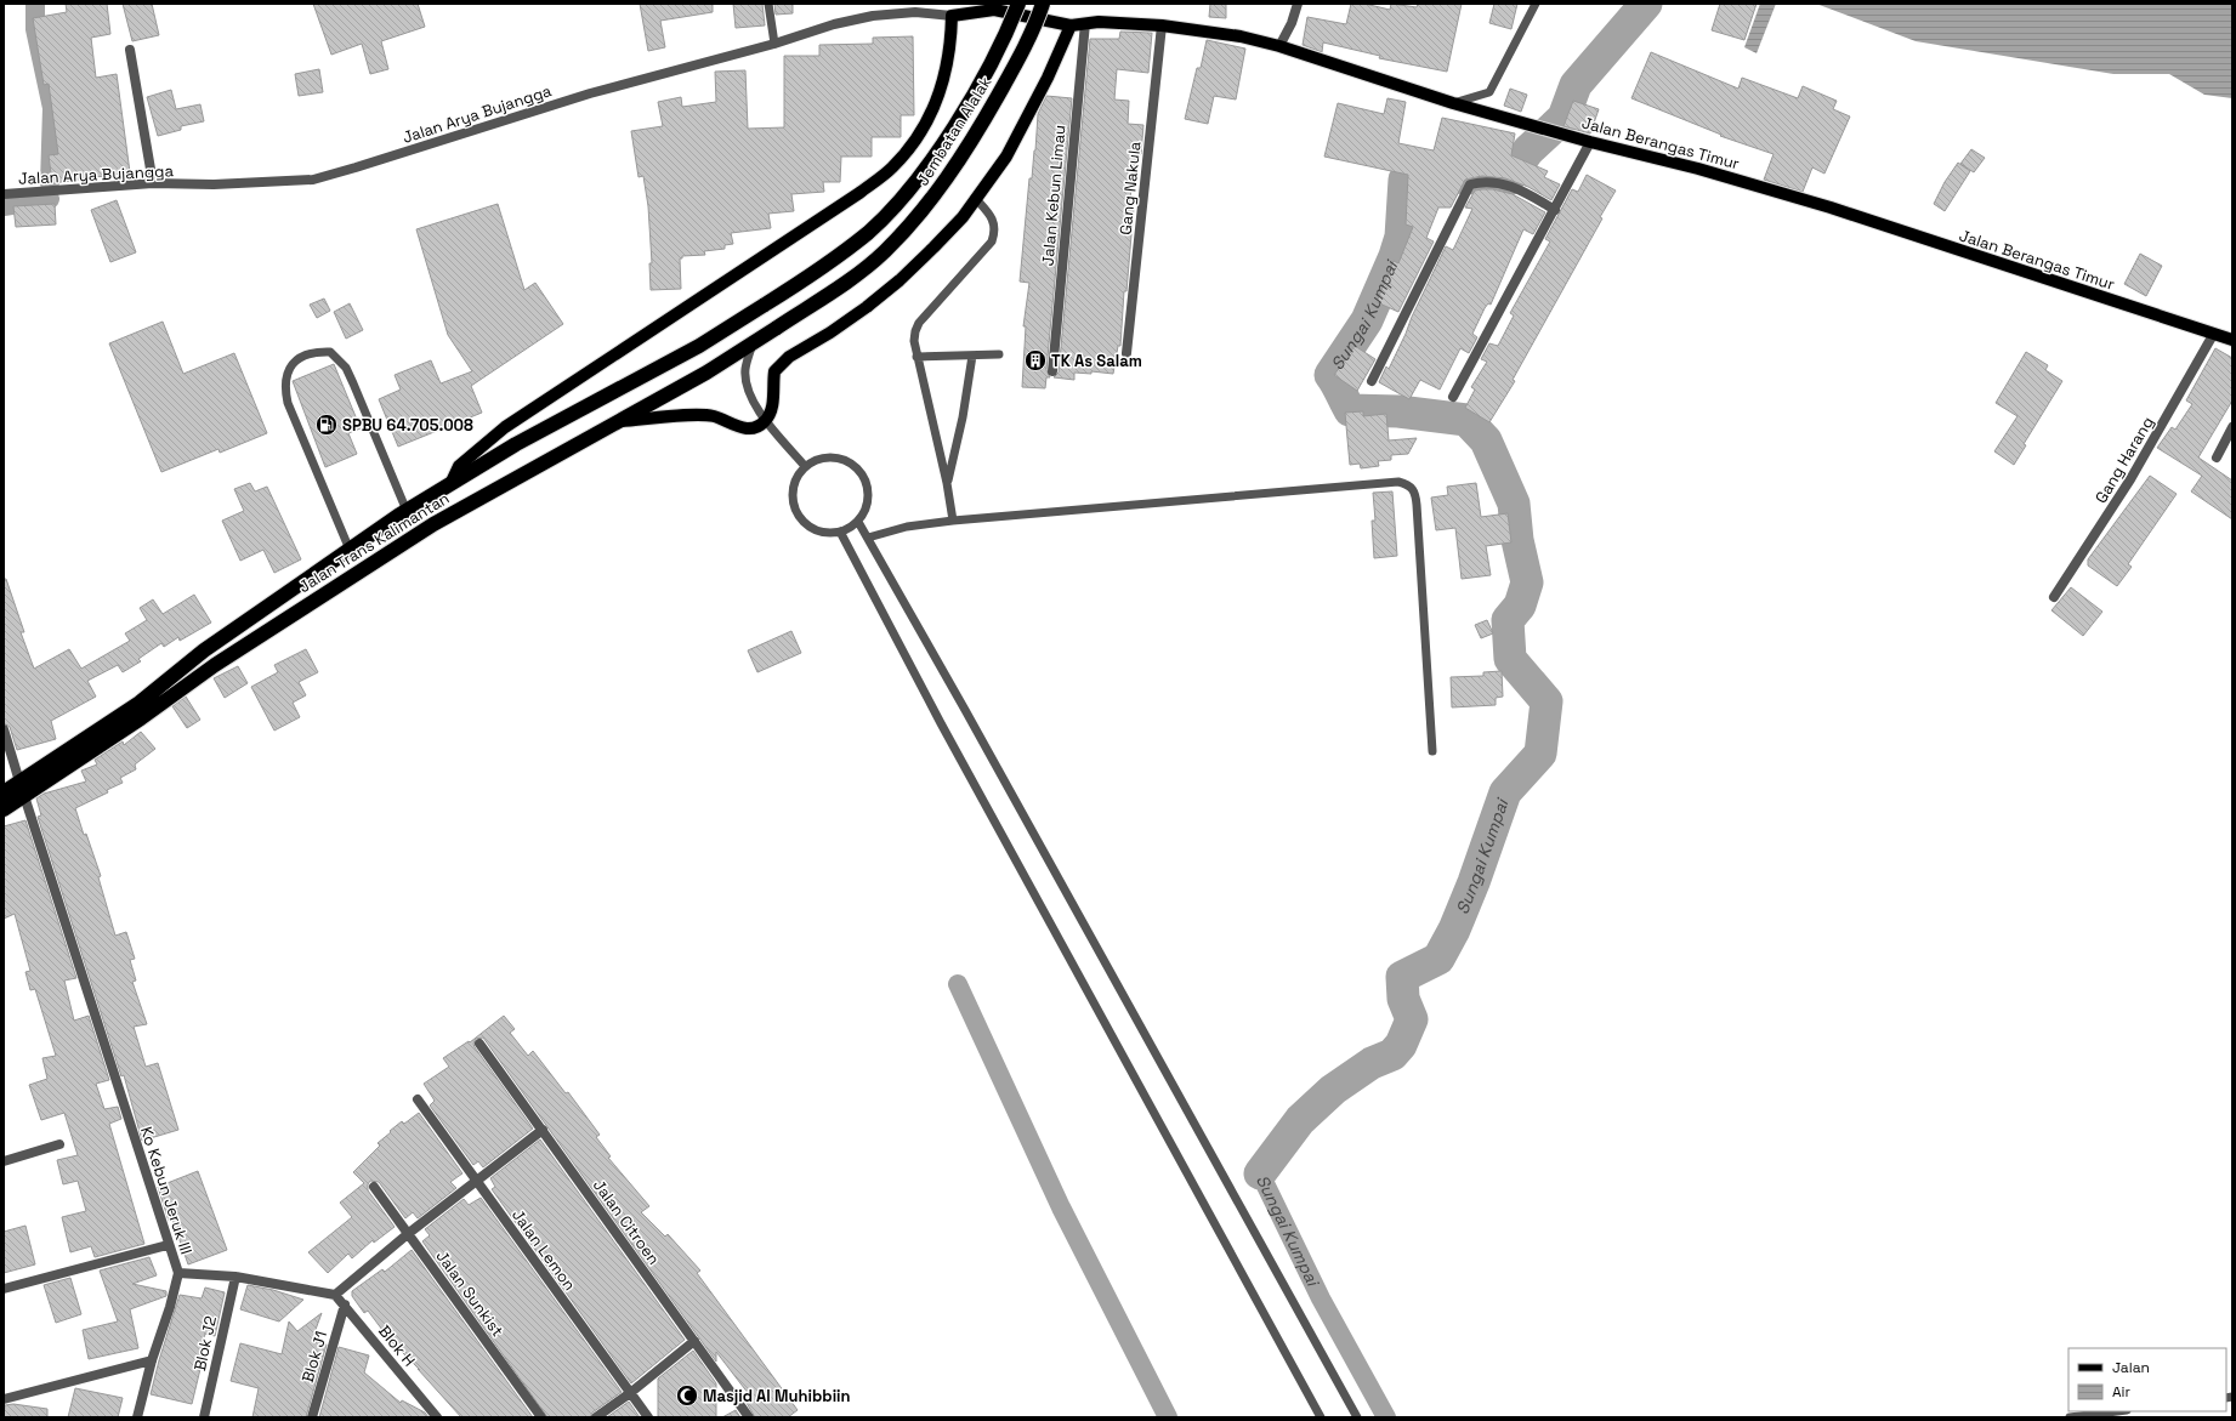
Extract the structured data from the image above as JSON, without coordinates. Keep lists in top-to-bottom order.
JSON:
{
  "streets": {
    "highway": ["Jembatan Alalak", "Jalan Trans Kalimantan"],
    "main road": ["Jalan Berangas Timur"],
    "street": [
      "Jalan Arya Bujangga",
      "Gang Nakula",
      "Jalan Kebun Limau",
      "Gang Harang",
      "Ko Kebun Jeruk III",
      "Jalan Citroen",
      "Jalan Lemon",
      "Jalan Sunkist",
      "Blok J2",
      "Blok H",
      "Blok J1"
    ]
  },
  "crossings": [
    ["Jembatan Alalak", "Jalan Trans Kalimantan"],
    ["Jalan Berangas Timur", "Gang Nakula"],
    ["Jalan Berangas Timur", "Jalan Kebun Limau"],
    ["Jalan Berangas Timur", "Gang Harang"],
    ["Jalan Trans Kalimantan", "Ko Kebun Jeruk III"],
    ["Ko Kebun Jeruk III", "Blok J2"],
    ["Ko Kebun Jeruk III", "Blok H"],
    ["Blok H", "Blok J1"]
  ],
  "water": ["Sungai Kumpai"],
  "places": {
    "building": ["TK As Salam"],
    "fuel station": ["SPBU 64.705.008"],
    "mosque": ["Masjid Al Muhibbiin"]
  },
  "legend": ["Jalan", "Air"]
}
